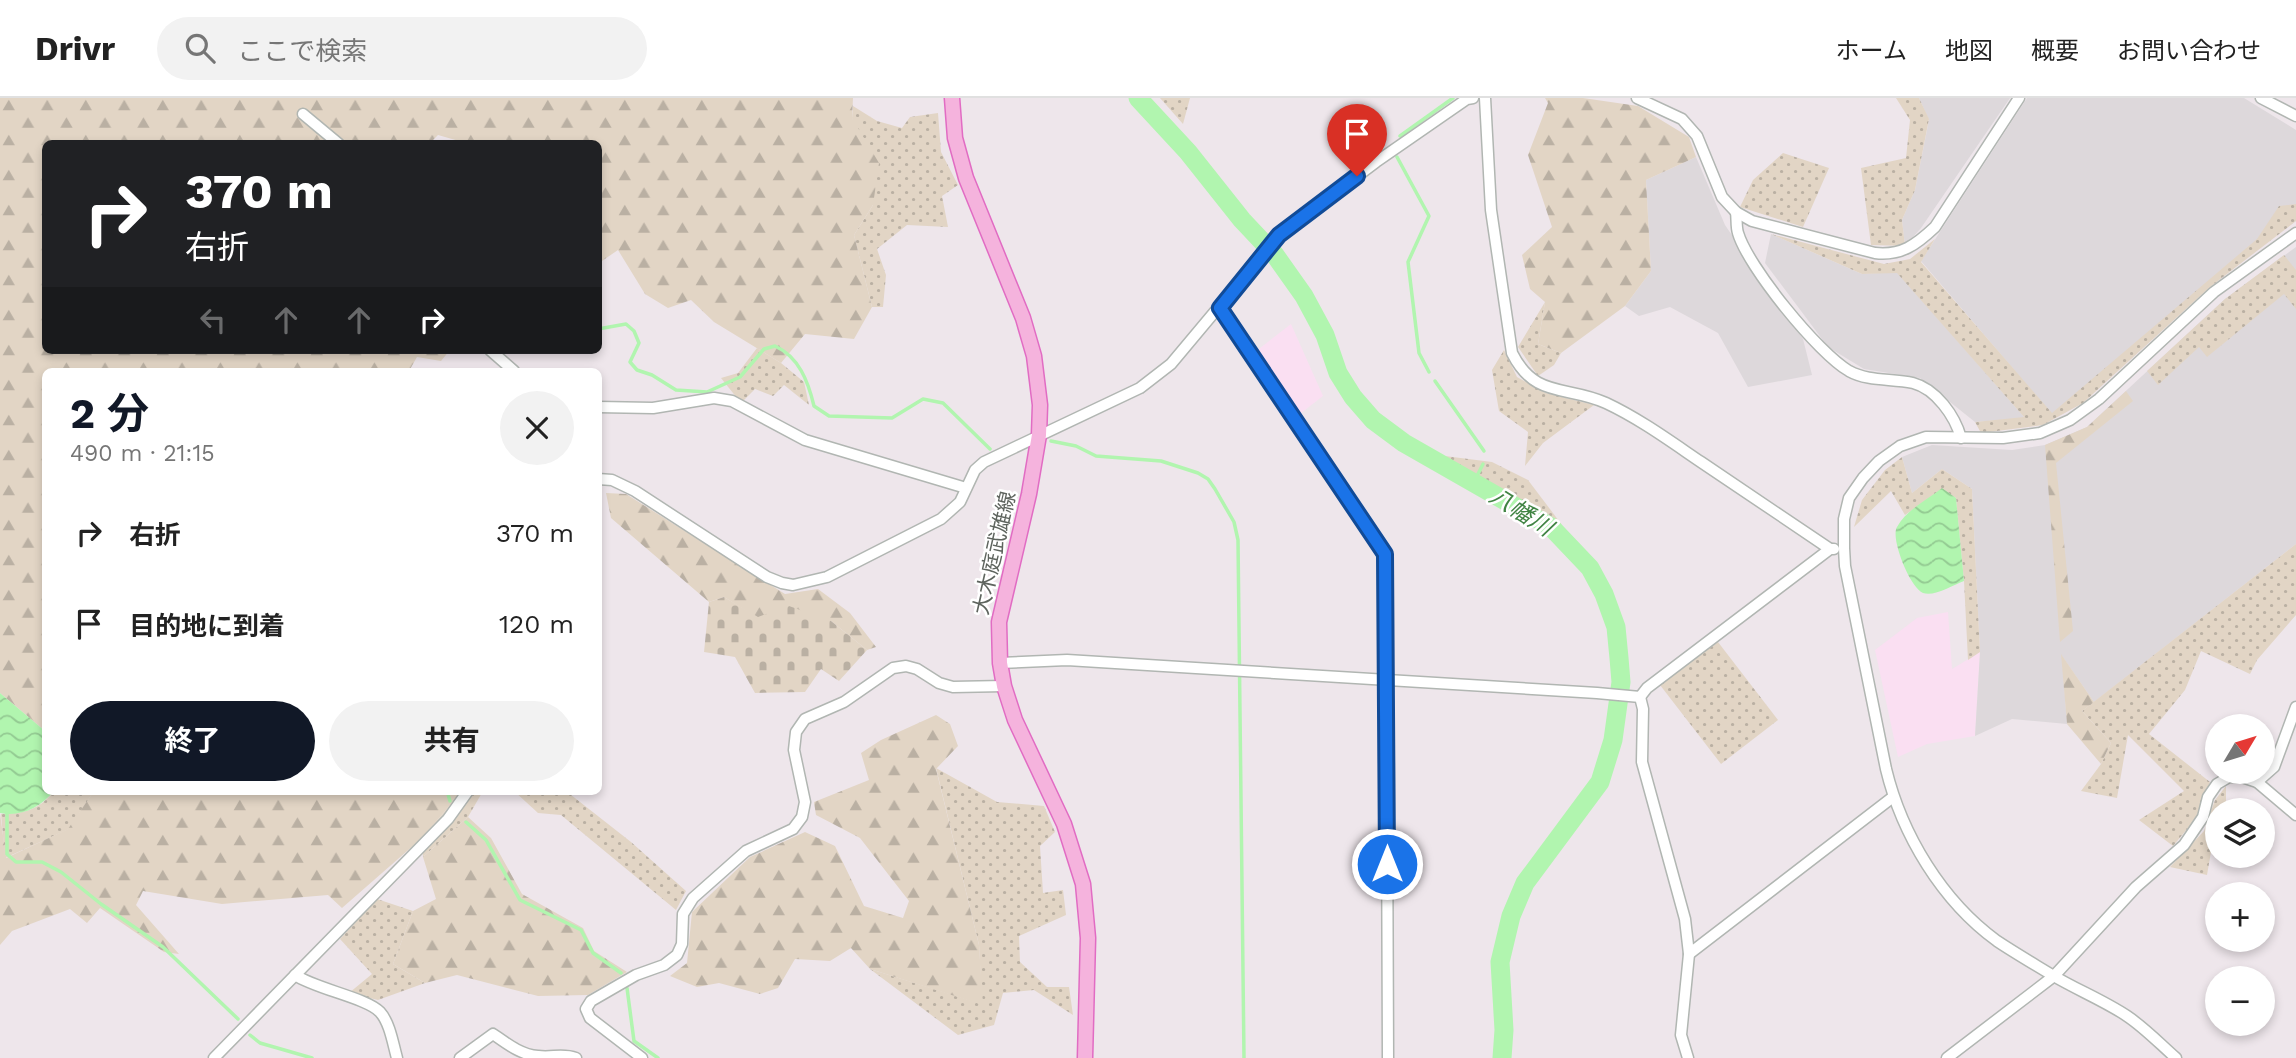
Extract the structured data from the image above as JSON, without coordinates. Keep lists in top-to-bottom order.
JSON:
{
  "streets": {
    "main road": ["大木庭武雄線"]
  },
  "water": ["八幡川"],
  "north": "top right",
  "page": {
    "header": "Drivr",
    "search": "ここで検索",
    "nav": [
      "ホーム",
      "地図",
      "概要",
      "お問い合わせ"
    ],
    "turn": ["370 m", "右折"],
    "heading": ["2 分", "490 m · 21:15"],
    "list": [
      {
        "name": "右折",
        "value": "370 m"
      },
      {
        "name": "目的地に到着",
        "value": "120 m"
      }
    ],
    "buttons": ["終了", "共有"],
    "map_buttons": ["+", "−"]
  }
}
